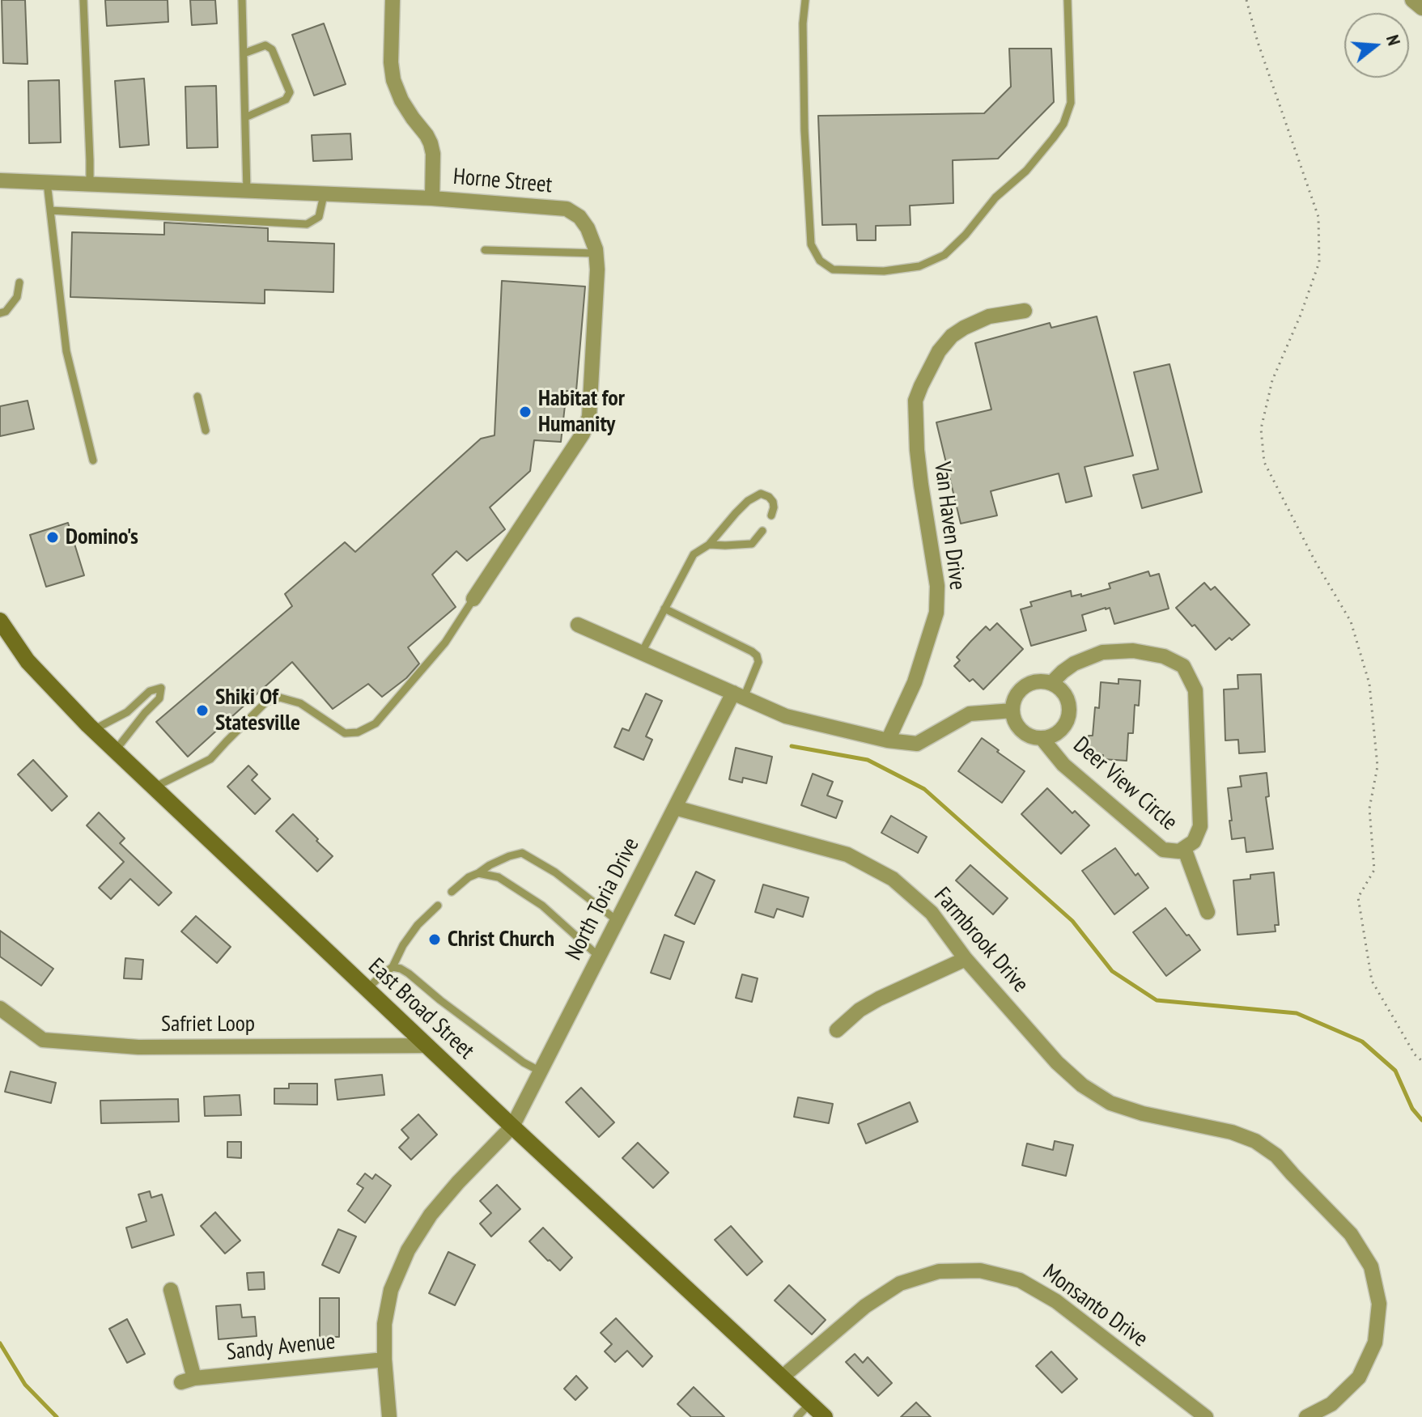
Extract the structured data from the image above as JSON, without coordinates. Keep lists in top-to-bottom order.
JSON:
{
  "streets": {
    "main road": ["East Broad Street"],
    "street": [
      "Horne Street",
      "Van Haven Drive",
      "Deer View Circle",
      "North Toria Drive",
      "Farmbrook Drive",
      "Safriet Loop",
      "Monsanto Drive",
      "Sandy Avenue"
    ]
  },
  "crossings": [
    ["North Toria Drive", "Farmbrook Drive"],
    ["North Toria Drive", "East Broad Street"],
    ["North Toria Drive", "Sandy Avenue"],
    ["East Broad Street", "Safriet Loop"],
    ["East Broad Street", "Monsanto Drive"]
  ],
  "places": [
    "Habitat for Humanity",
    "Domino's",
    "Shiki Of Statesville",
    "Christ Church"
  ],
  "north": "right"
}
